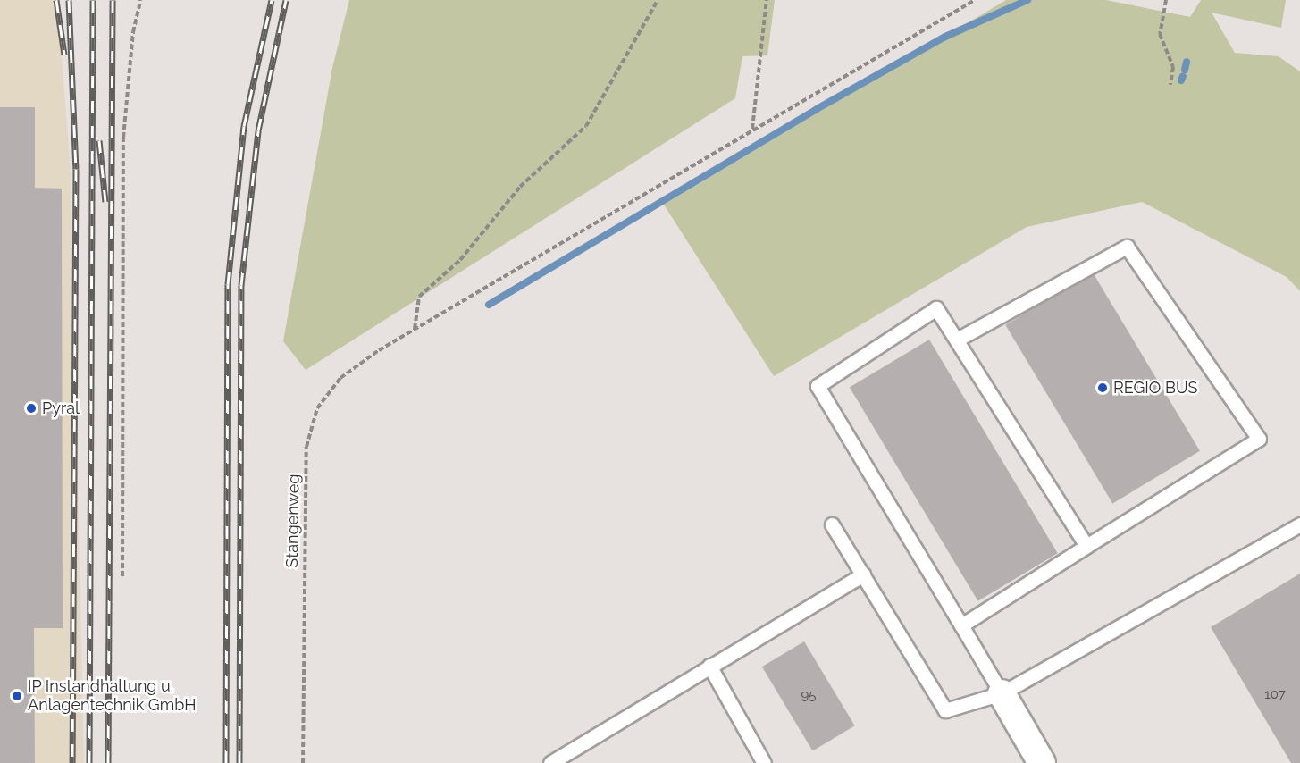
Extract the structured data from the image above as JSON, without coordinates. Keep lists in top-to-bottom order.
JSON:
{
  "streets": {
    "path": ["Stangenweg"]
  },
  "places": ["REGIO BUS", "Pyral", "IP Instandhaltung u. Anlagentechnik GmbH"],
  "house_numbers": ["107", "95"]
}
